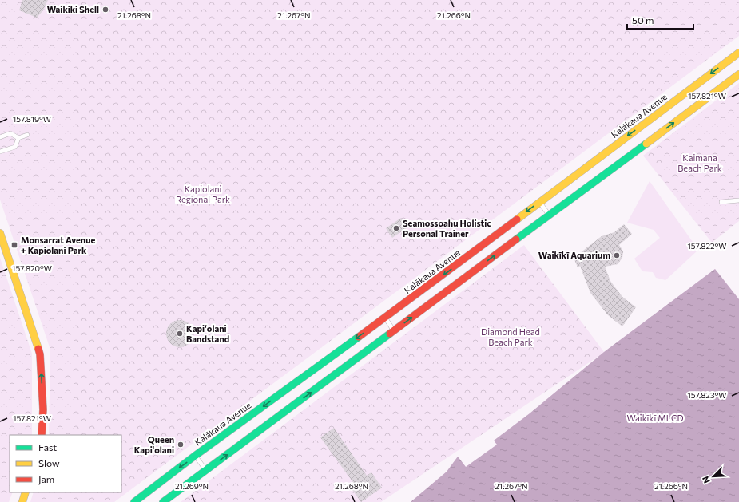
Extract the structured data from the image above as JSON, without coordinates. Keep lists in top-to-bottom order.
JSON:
{
  "streets": {
    "street": ["Kalākaua Avenue"]
  },
  "parks": [
    "Kaimana Beach Park",
    "Kapiolani Regional Park",
    "Diamond Head Beach Park",
    "Waikīkī MLCD"
  ],
  "places": {
    "other": [
      "Waikiki Shell",
      "Seamossoahu Holistic Personal Trainer",
      "Waikīkī Aquarium",
      "Kapiʻolani Bandstand",
      "Queen Kapi'olani"
    ],
    "transit": ["Monsarrat Avenue + Kapiolani Park"]
  },
  "legend": ["Fast", "Slow", "Jam"],
  "scale_bar": "50 m",
  "north": "bottom left",
  "coordinates": [
    "21.268°N",
    "21.267°N",
    "21.266°N",
    "157.821°W",
    "157.819°W",
    "157.822°W",
    "157.820°W",
    "157.823°W",
    "21.269°N"
  ]
}
